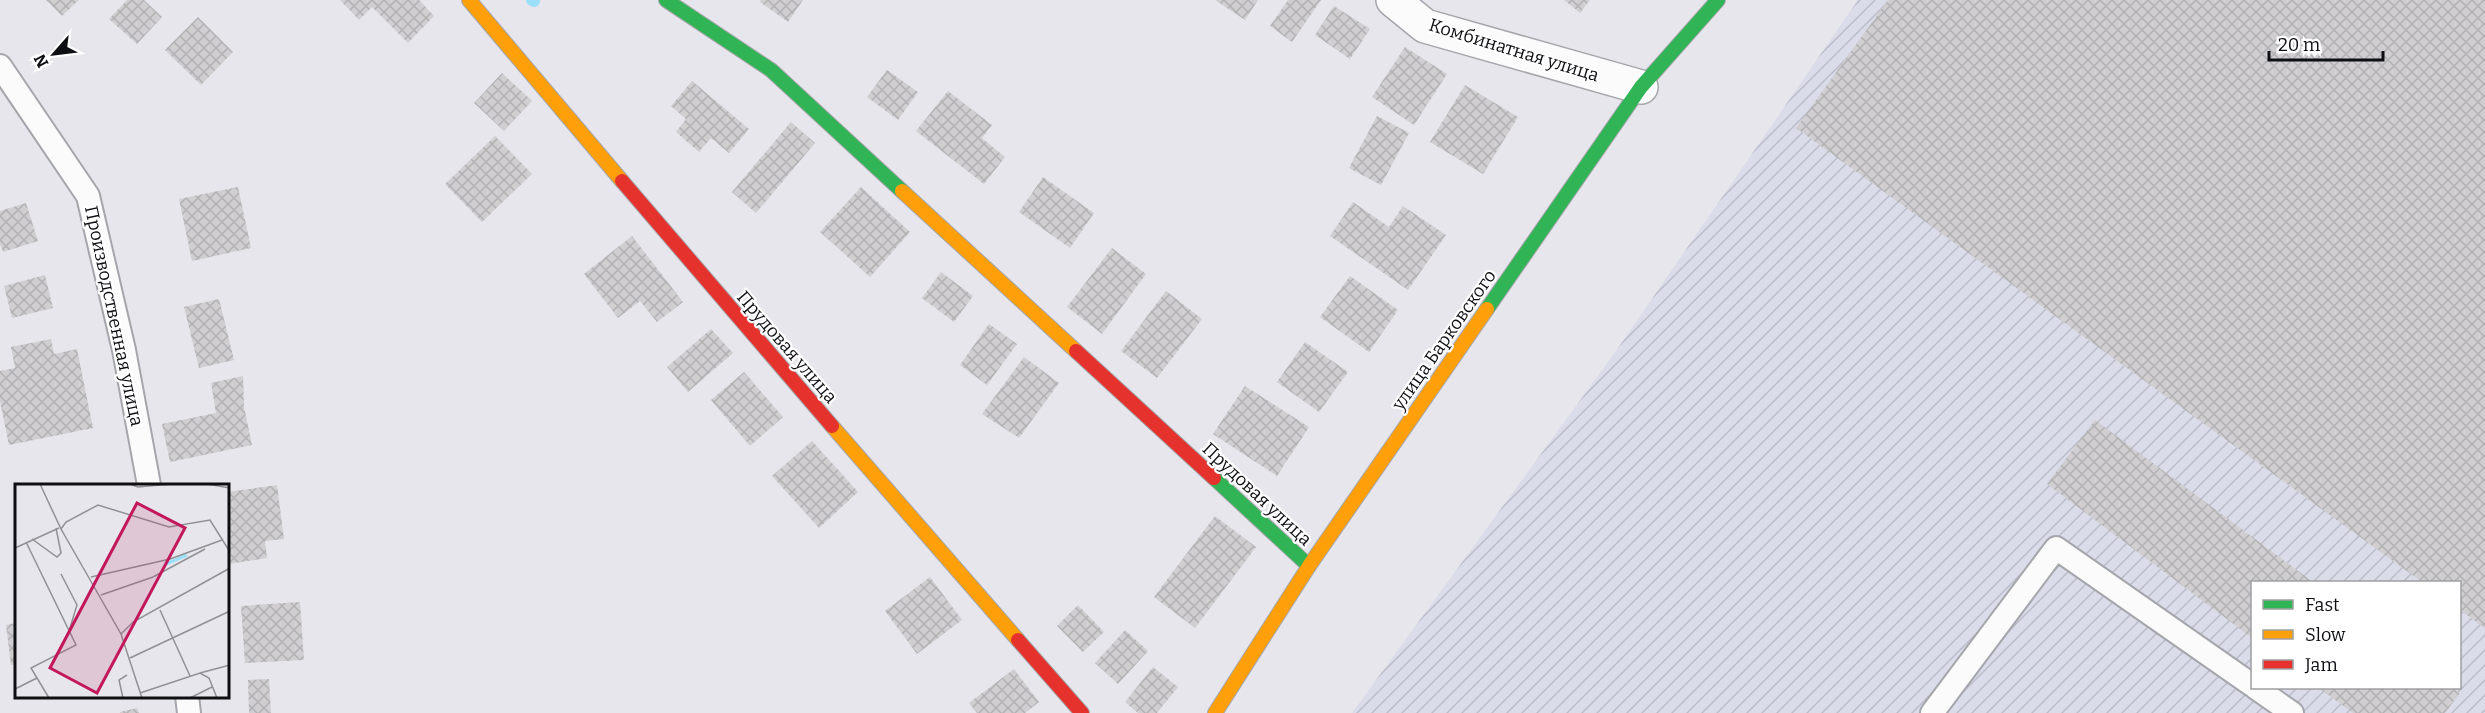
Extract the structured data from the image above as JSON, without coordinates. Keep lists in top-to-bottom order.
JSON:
{
  "streets": {
    "street": ["Комбинатная улица", "улица Барковского", "Прудовая улица"],
    "lane": ["Производственная улица"]
  },
  "crossings": [
    ["Комбинатная улица", "улица Барковского"],
    ["улица Барковского", "Прудовая улица"]
  ],
  "legend": ["Fast", "Slow", "Jam"],
  "scale_bar": "20 m",
  "north": "bottom left"
}
